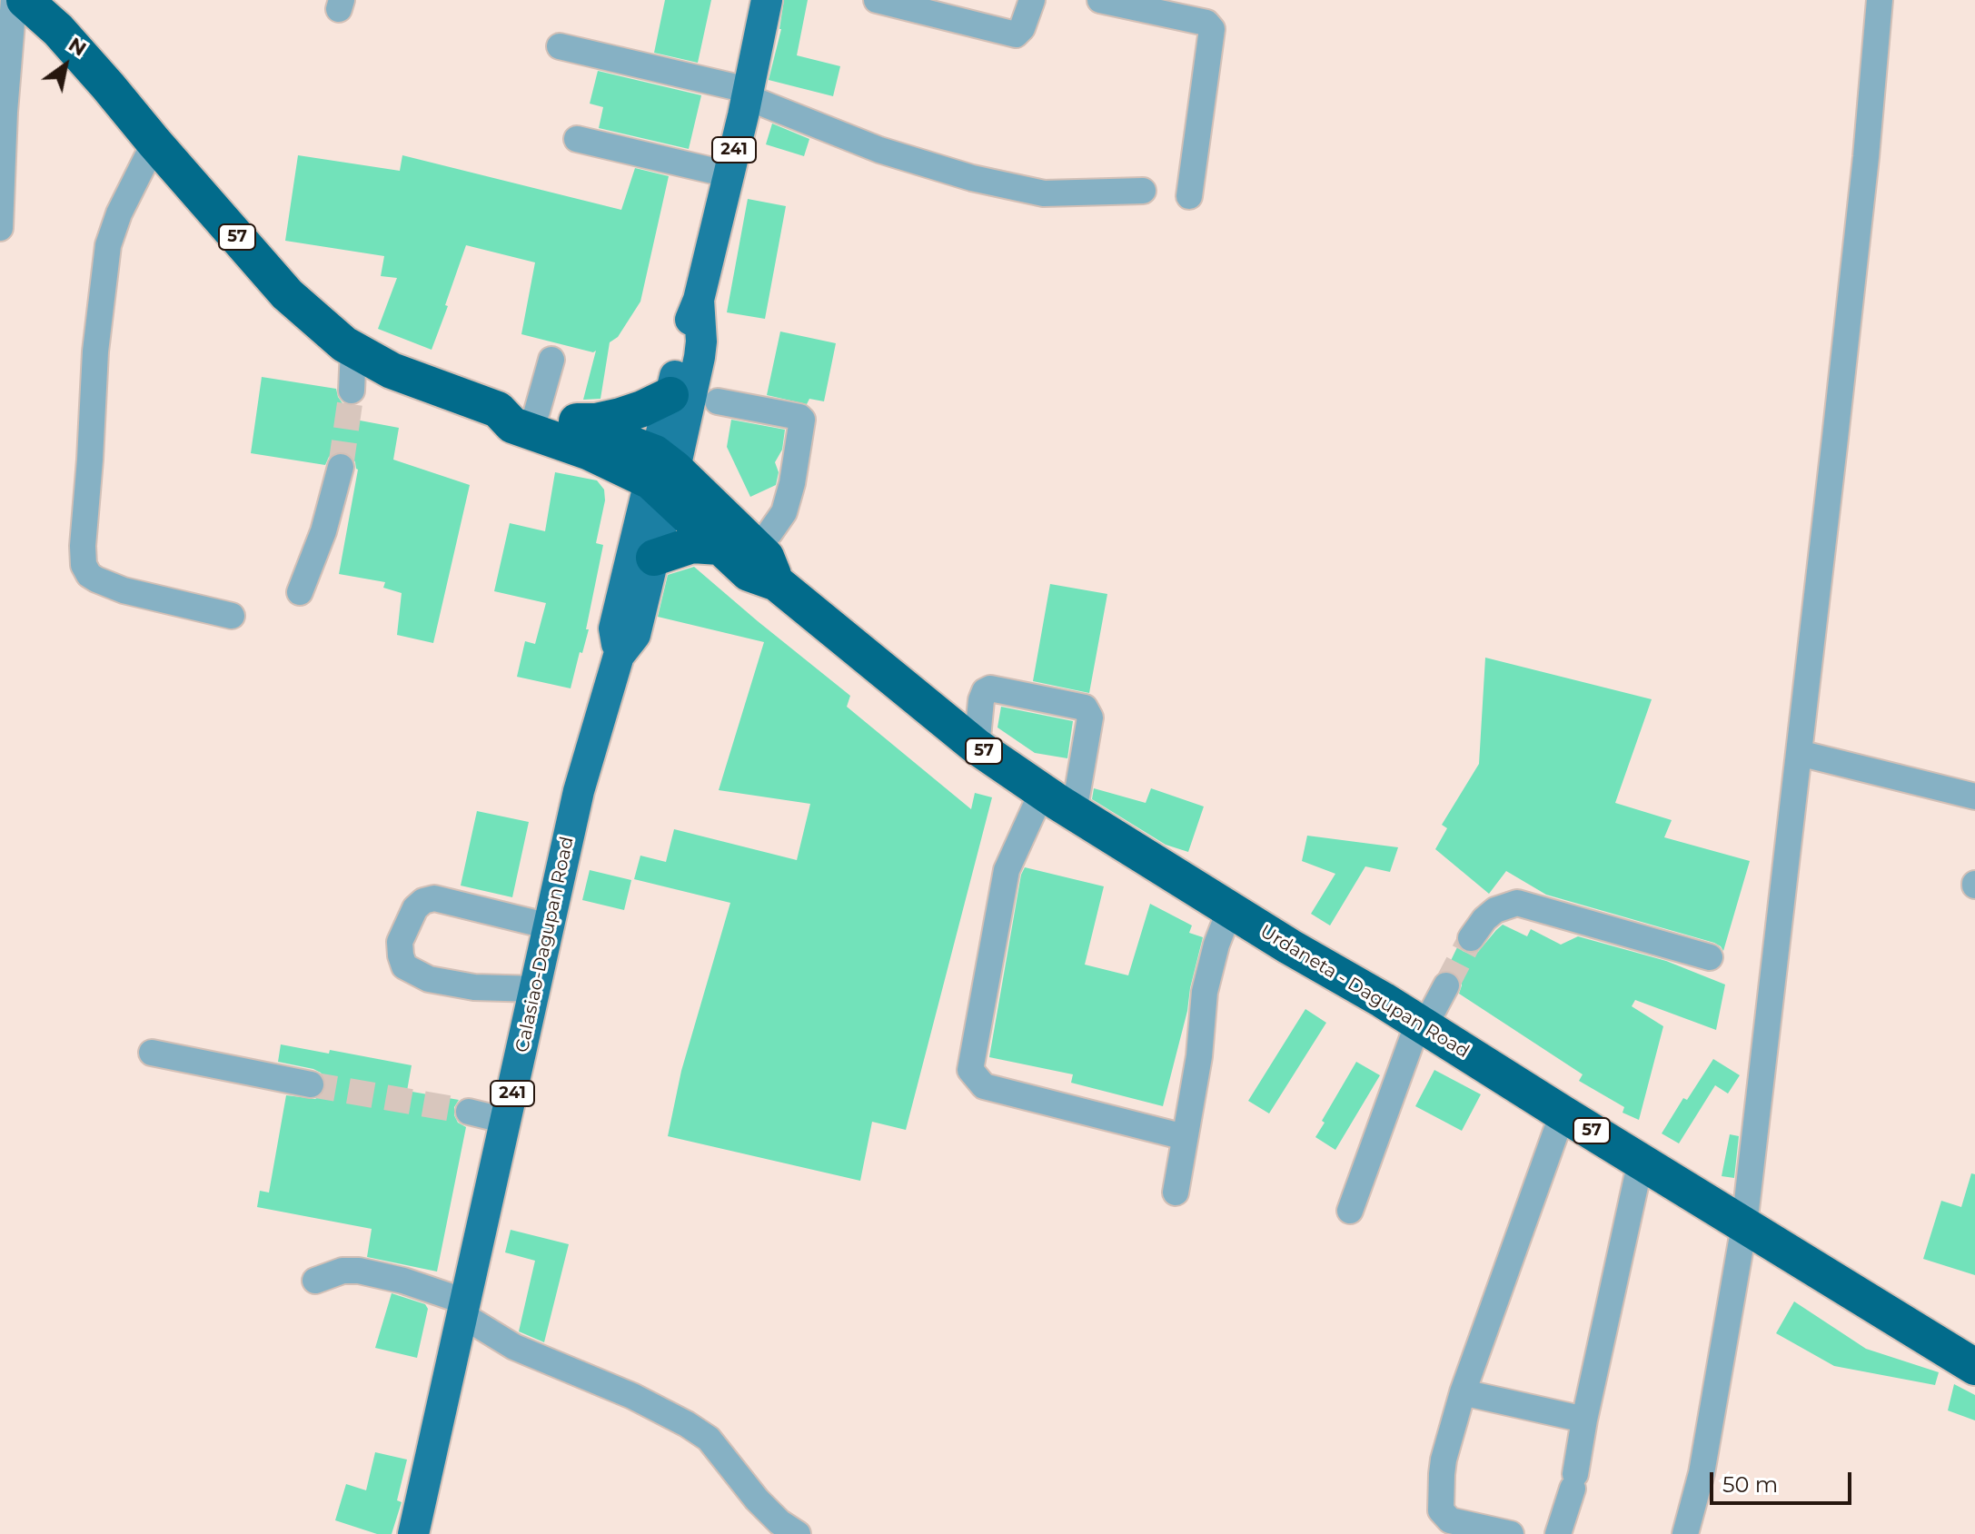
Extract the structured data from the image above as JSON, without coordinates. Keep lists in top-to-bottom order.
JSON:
{
  "streets": {
    "highway": ["57", "Urdaneta - Dagupan Road"],
    "main road": ["241", "Calasiao-Dagupan Road"]
  },
  "crossings": [
    ["241", "57"],
    ["241", "Calasiao-Dagupan Road"],
    ["241", "Urdaneta - Dagupan Road"],
    ["57", "Calasiao-Dagupan Road"],
    ["57", "Urdaneta - Dagupan Road"],
    ["Calasiao-Dagupan Road", "Urdaneta - Dagupan Road"]
  ],
  "scale_bar": "50 m",
  "north": "top right"
}
